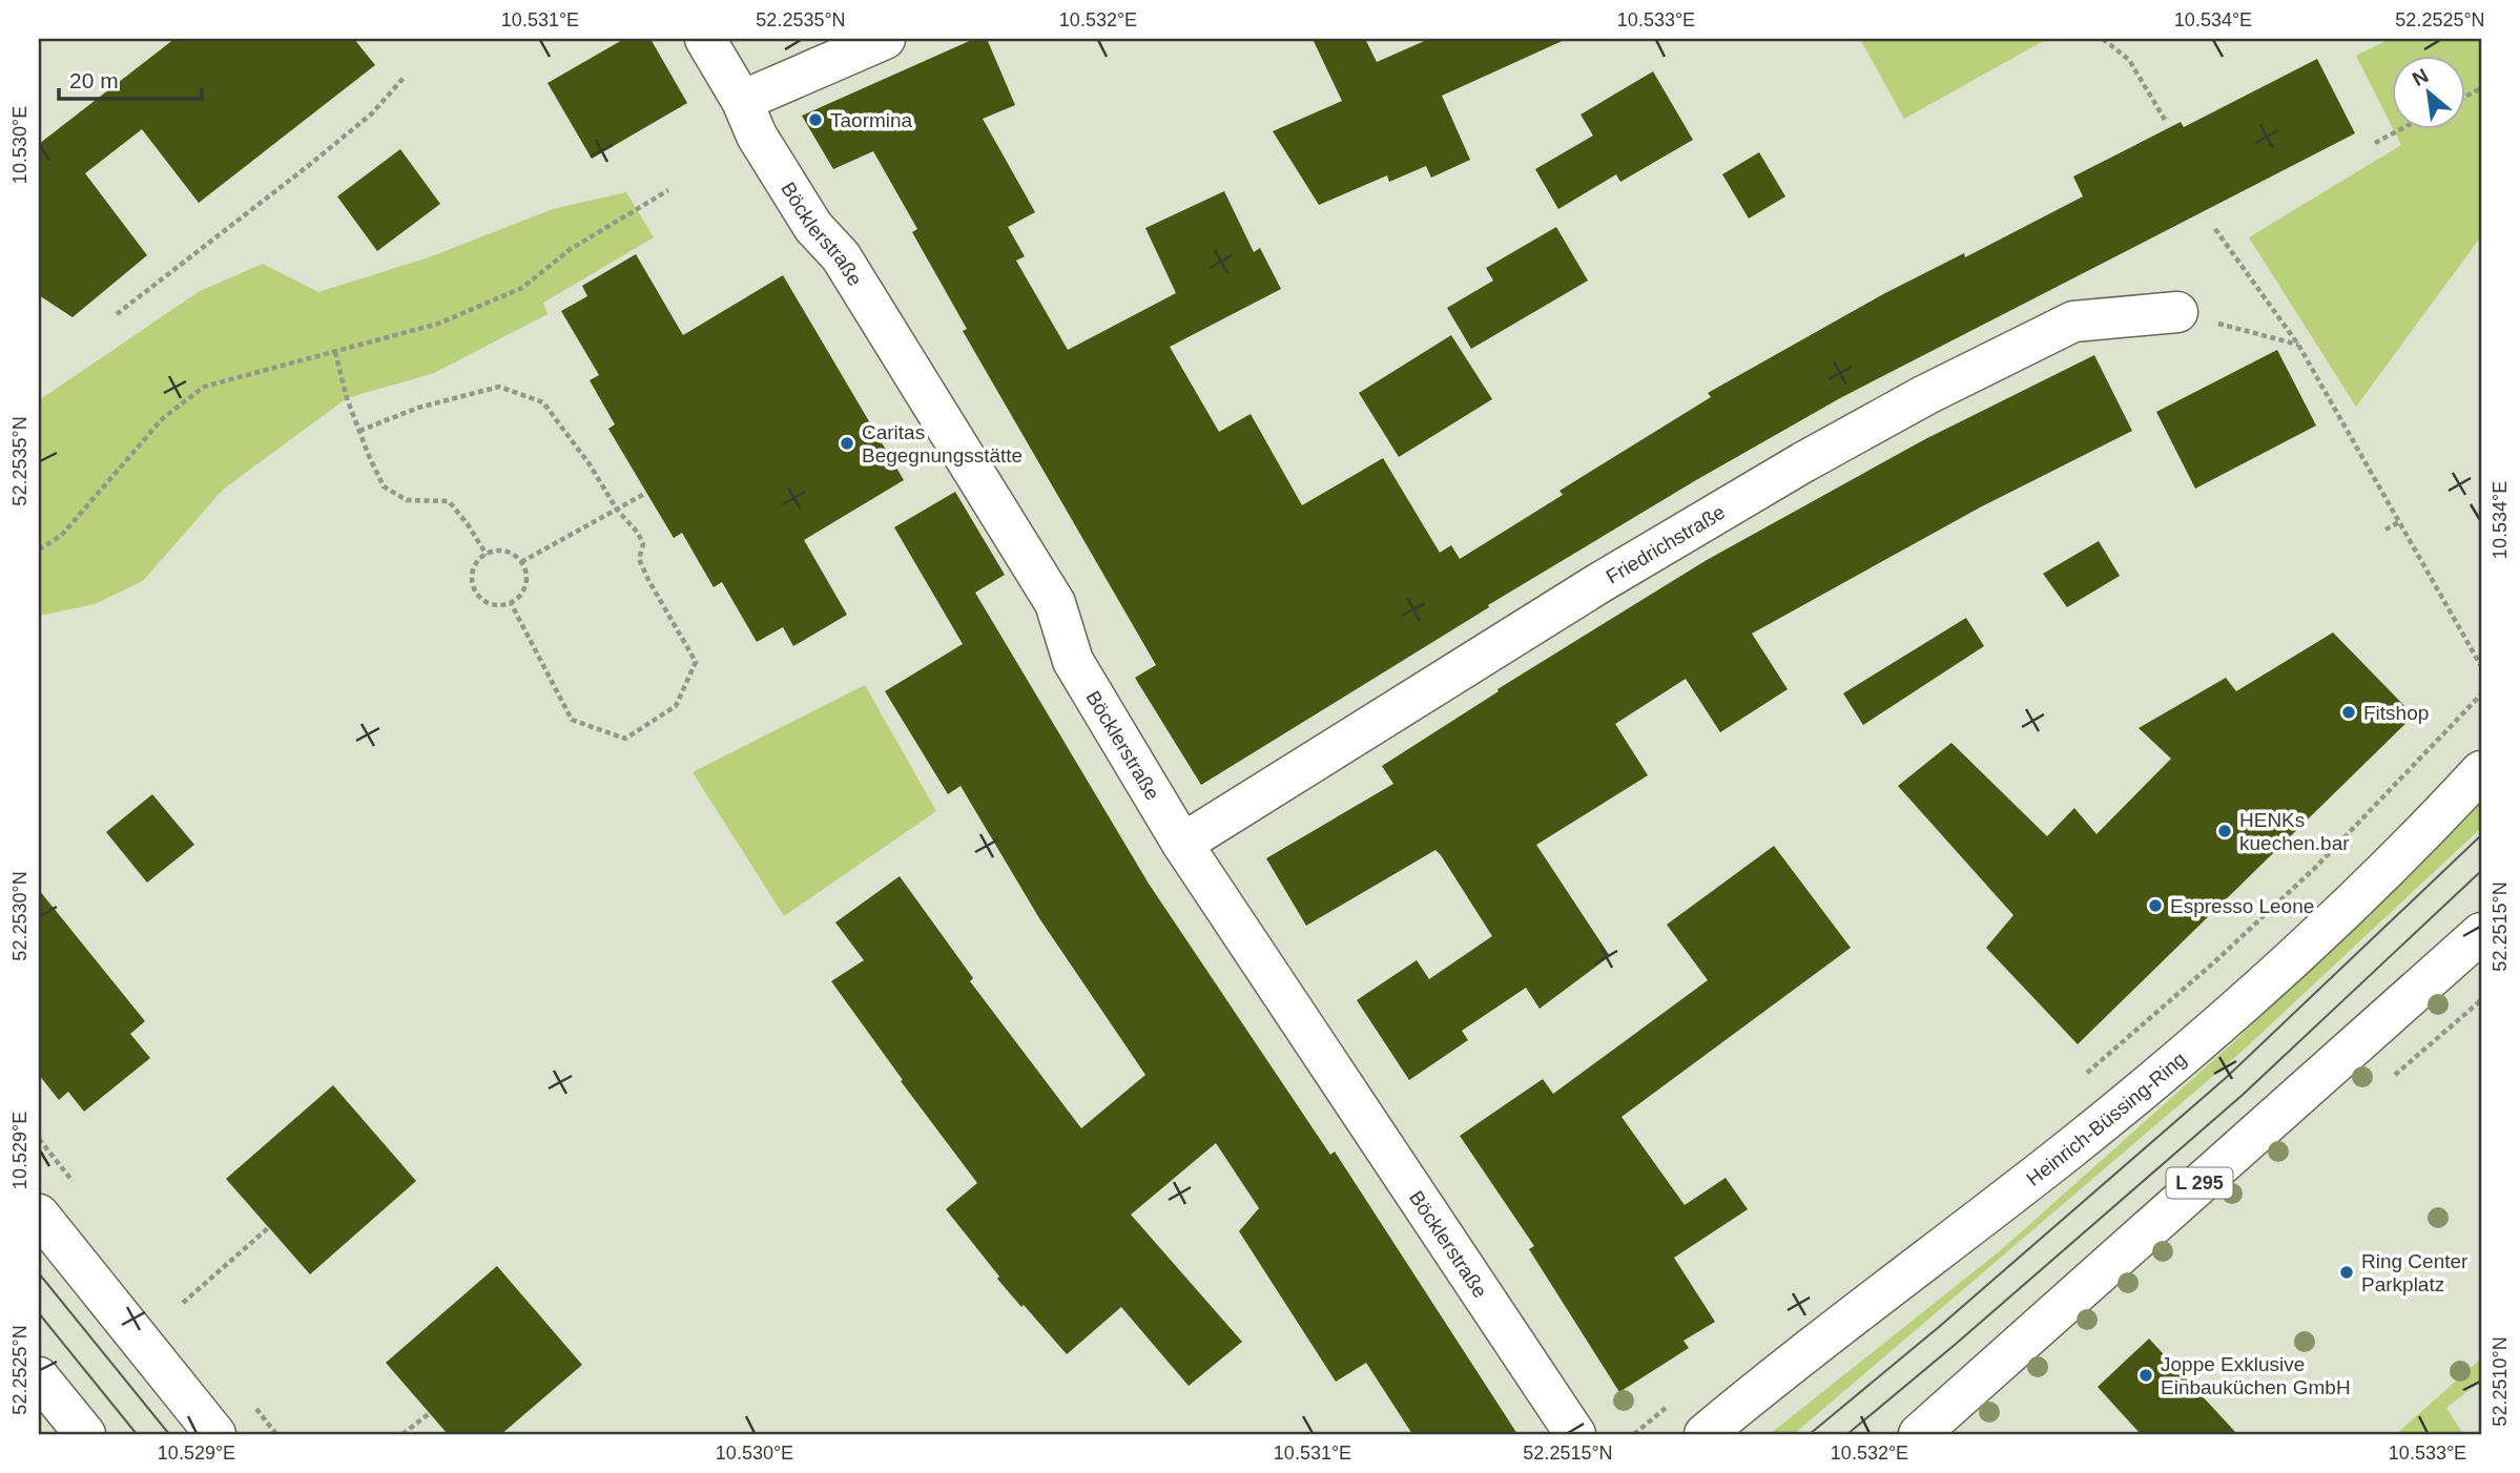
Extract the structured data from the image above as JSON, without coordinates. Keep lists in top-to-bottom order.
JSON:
{
  "streets": {
    "street": [
      "Böcklerstraße",
      "Friedrichstraße",
      "Heinrich-Büssing-Ring",
      "L 295"
    ]
  },
  "crossings": [
    ["Böcklerstraße", "Friedrichstraße"]
  ],
  "places": [
    "Taormina",
    "Caritas Begegnungsstätte",
    "Fitshop",
    "HENKs kuechen.bar",
    "Espresso Leone",
    "Ring Center Parkplatz",
    "Joppe Exklusive Einbauküchen GmbH"
  ],
  "scale_bar": "20 m",
  "north": "top left",
  "coordinates": [
    "10.531°E",
    "52.2535°N",
    "10.532°E",
    "10.533°E",
    "10.534°E",
    "52.2525°N",
    "10.530°E",
    "52.2530°N",
    "52.2515°N",
    "10.529°E",
    "52.2510°N"
  ]
}
